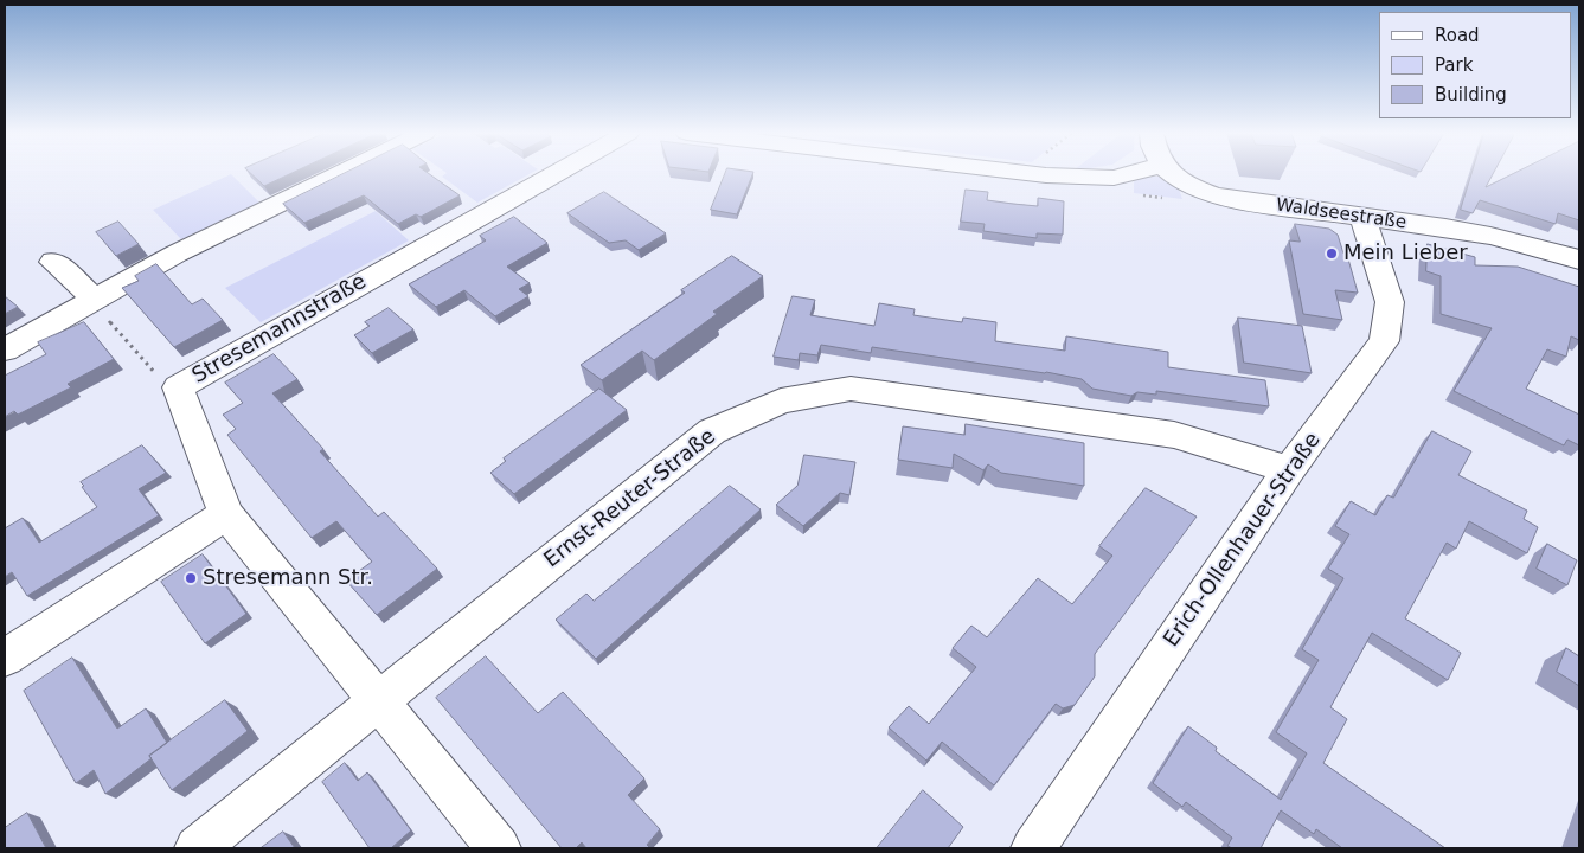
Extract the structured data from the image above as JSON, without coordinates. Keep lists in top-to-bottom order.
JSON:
{
  "streets": {
    "street": [
      "Waldseestraße",
      "Stresemannstraße",
      "Ernst-Reuter-Straße",
      "Erich-Ollenhauer-Straße"
    ]
  },
  "crossings": [
    ["Waldseestraße", "Erich-Ollenhauer-Straße"],
    ["Stresemannstraße", "Ernst-Reuter-Straße"],
    ["Ernst-Reuter-Straße", "Erich-Ollenhauer-Straße"]
  ],
  "places": ["Mein Lieber", "Stresemann Str."],
  "legend": ["Road", "Park", "Building"]
}
